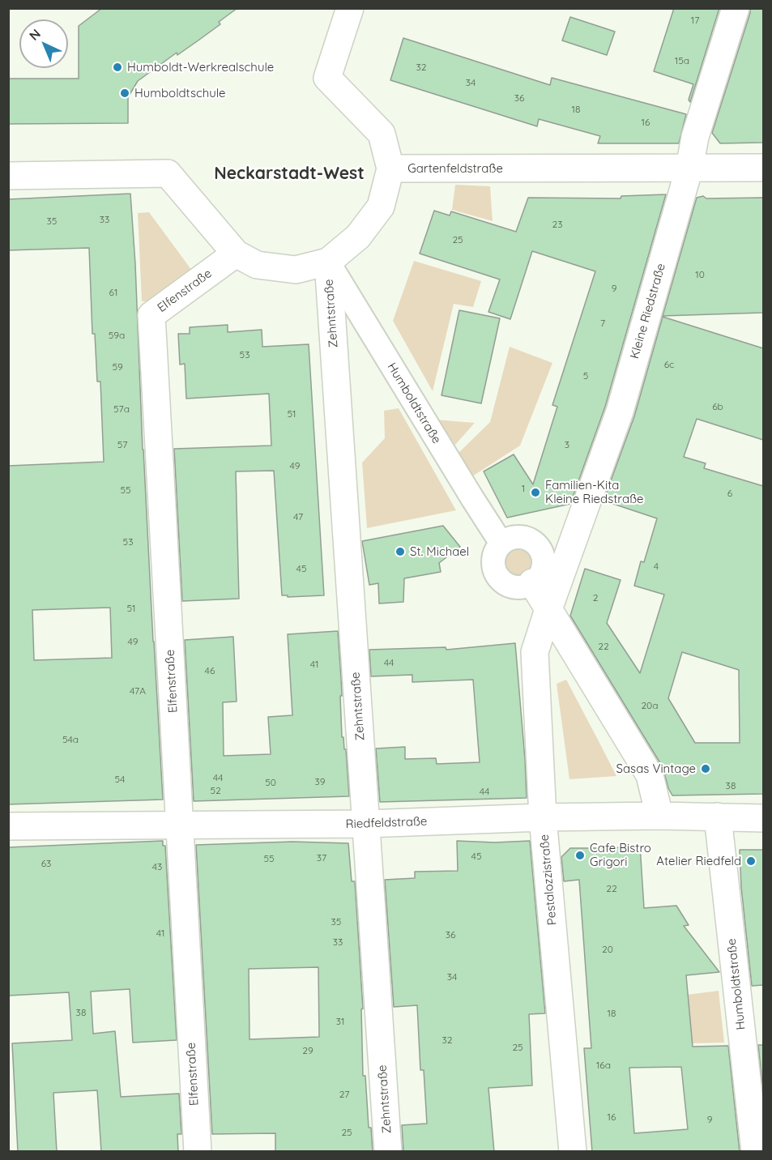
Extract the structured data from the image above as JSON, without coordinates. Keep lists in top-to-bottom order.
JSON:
{
  "streets": {
    "street": [
      "Gartenfeldstraße",
      "Elfenstraße",
      "Kleine Riedstraße",
      "Zehntstraße",
      "Humboldtstraße",
      "Riedfeldstraße",
      "Pestalozzistraße"
    ]
  },
  "crossings": [
    ["Gartenfeldstraße", "Elfenstraße"],
    ["Gartenfeldstraße", "Kleine Riedstraße"],
    ["Gartenfeldstraße", "Zehntstraße"],
    ["Gartenfeldstraße", "Humboldtstraße"],
    ["Elfenstraße", "Riedfeldstraße"],
    ["Kleine Riedstraße", "Pestalozzistraße"],
    ["Zehntstraße", "Humboldtstraße"],
    ["Zehntstraße", "Riedfeldstraße"],
    ["Humboldtstraße", "Riedfeldstraße"],
    ["Riedfeldstraße", "Pestalozzistraße"]
  ],
  "districts": ["Neckarstadt-West"],
  "places": [
    "Humboldt-Werkrealschule",
    "Humboldtschule",
    "Familien-Kita Kleine Riedstraße",
    "St. Michael",
    "Sasas Vintage",
    "Cafe Bistro Grigori",
    "Atelier Riedfeld"
  ],
  "house_numbers": [
    "17",
    "15a",
    "32",
    "34",
    "36",
    "18",
    "16",
    "33",
    "35",
    "23",
    "25",
    "10",
    "9",
    "61",
    "7",
    "59a",
    "53",
    "6c",
    "59",
    "5",
    "6b",
    "57a",
    "51",
    "57",
    "3",
    "49",
    "1",
    "55",
    "6",
    "47",
    "53",
    "4",
    "45",
    "2",
    "51",
    "49",
    "22",
    "44",
    "41",
    "46",
    "47A",
    "20a",
    "54a",
    "44",
    "54",
    "39",
    "50",
    "38",
    "52",
    "44",
    "45",
    "37",
    "55",
    "63",
    "43",
    "22",
    "35",
    "41",
    "36",
    "33",
    "20",
    "34",
    "38",
    "18",
    "31",
    "32",
    "25",
    "29",
    "16a",
    "27",
    "16",
    "9",
    "25"
  ],
  "north": "top left"
}
